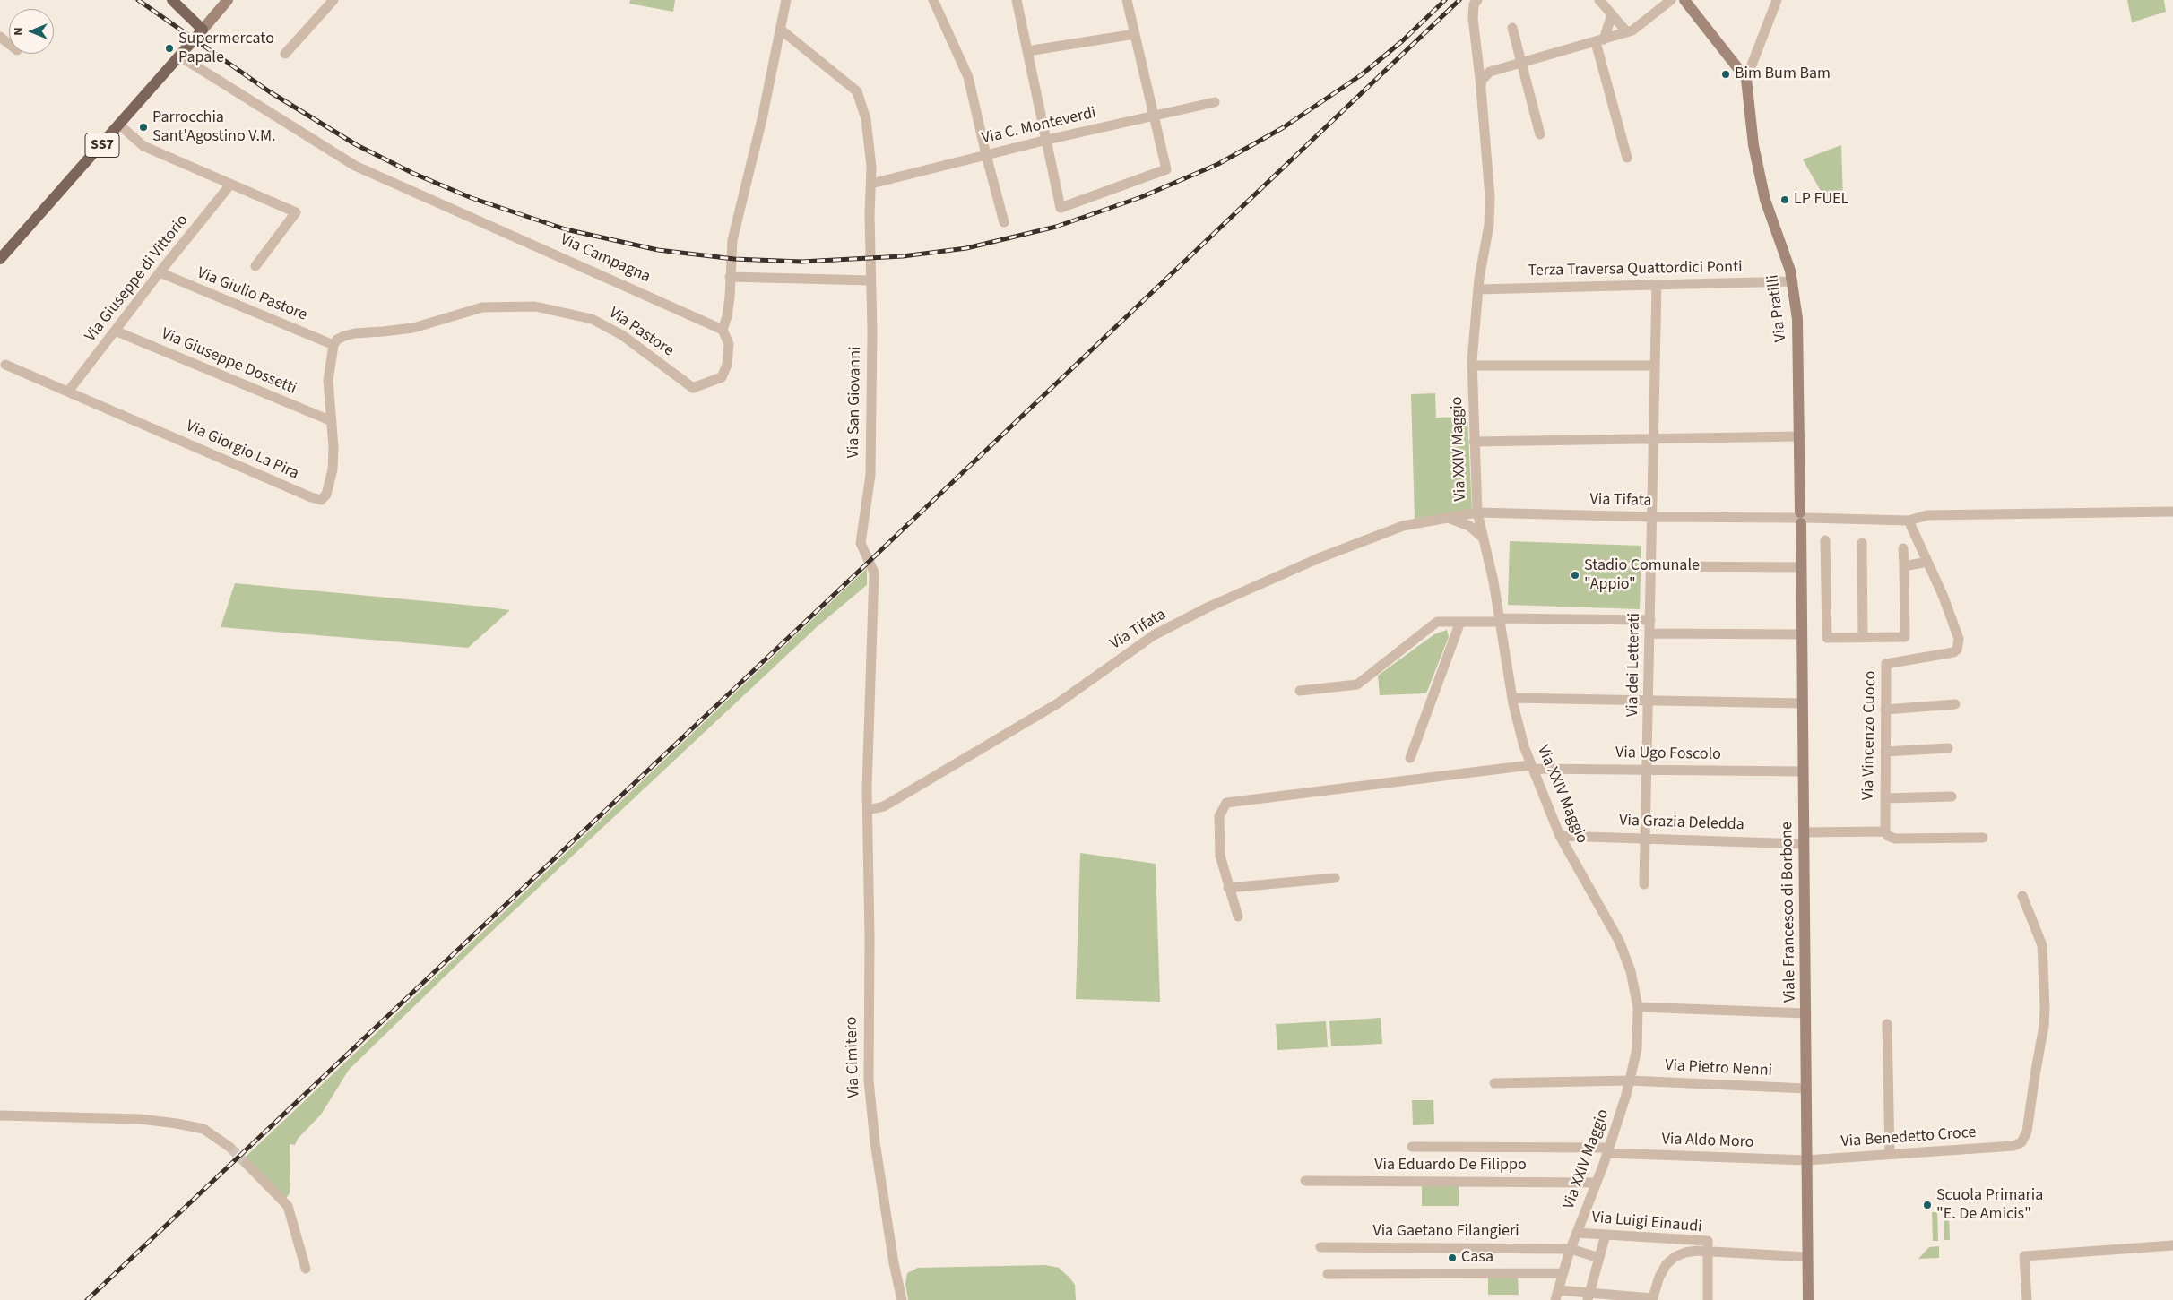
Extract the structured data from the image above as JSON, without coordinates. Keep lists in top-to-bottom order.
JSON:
{
  "streets": {
    "main road": ["SS7"],
    "street": [
      "Via C. Monteverdi",
      "Via Campagna",
      "Terza Traversa Quattordici Ponti",
      "Via Giuseppe di Vittorio",
      "Via Giulio Pastore",
      "Via Pratilli",
      "Via Pastore",
      "Via Giuseppe Dossetti",
      "Via San Giovanni",
      "Via XXIV Maggio",
      "Via Giorgio La Pira",
      "Via Tifata",
      "Via dei Letterati",
      "Via Vincenzo Cuoco",
      "Via Ugo Foscolo",
      "Via Grazia Deledda",
      "Viale Francesco di Borbone",
      "Via Cimitero",
      "Via Pietro Nenni",
      "Via Benedetto Croce",
      "Via Aldo Moro",
      "Via Eduardo De Filippo",
      "Via Luigi Einaudi",
      "Via Gaetano Filangieri"
    ]
  },
  "crossings": [
    ["Via C. Monteverdi", "Via San Giovanni"],
    ["SS7", "Via Campagna"],
    ["Via Campagna", "Via Pastore"],
    ["Terza Traversa Quattordici Ponti", "Via Pratilli"],
    ["Terza Traversa Quattordici Ponti", "Via XXIV Maggio"],
    ["Terza Traversa Quattordici Ponti", "Via dei Letterati"],
    ["Via Giuseppe di Vittorio", "Via Giulio Pastore"],
    ["Via Giuseppe di Vittorio", "Via Giuseppe Dossetti"],
    ["Via Giuseppe di Vittorio", "Via Giorgio La Pira"],
    ["Via Giulio Pastore", "Via Pastore"],
    ["Via Giulio Pastore", "Via Giorgio La Pira"],
    ["Via Pratilli", "Via Tifata"],
    ["Via Pratilli", "Viale Francesco di Borbone"],
    ["Via Pastore", "Via Giorgio La Pira"],
    ["Via Giuseppe Dossetti", "Via Giorgio La Pira"],
    ["Via San Giovanni", "Via Tifata"],
    ["Via San Giovanni", "Via Cimitero"],
    ["Via XXIV Maggio", "Via Tifata"],
    ["Via XXIV Maggio", "Via Ugo Foscolo"],
    ["Via XXIV Maggio", "Via Grazia Deledda"],
    ["Via XXIV Maggio", "Via Pietro Nenni"],
    ["Via XXIV Maggio", "Via Aldo Moro"],
    ["Via XXIV Maggio", "Via Eduardo De Filippo"],
    ["Via XXIV Maggio", "Via Luigi Einaudi"],
    ["Via XXIV Maggio", "Via Gaetano Filangieri"],
    ["Via Tifata", "Via dei Letterati"],
    ["Via Tifata", "Via Vincenzo Cuoco"],
    ["Via Tifata", "Viale Francesco di Borbone"],
    ["Via Tifata", "Via Cimitero"],
    ["Via dei Letterati", "Via Ugo Foscolo"],
    ["Via dei Letterati", "Via Grazia Deledda"],
    ["Via Ugo Foscolo", "Viale Francesco di Borbone"],
    ["Via Grazia Deledda", "Viale Francesco di Borbone"],
    ["Viale Francesco di Borbone", "Via Pietro Nenni"],
    ["Viale Francesco di Borbone", "Via Benedetto Croce"],
    ["Viale Francesco di Borbone", "Via Aldo Moro"],
    ["Via Benedetto Croce", "Via Aldo Moro"]
  ],
  "places": [
    "Supermercato Papale",
    "Bim Bum Bam",
    "Parrocchia Sant'Agostino V.M.",
    "LP FUEL",
    "Stadio Comunale \"Appio\"",
    "Scuola Primaria \"E. De Amicis\"",
    "Casa"
  ],
  "north": "left"
}
